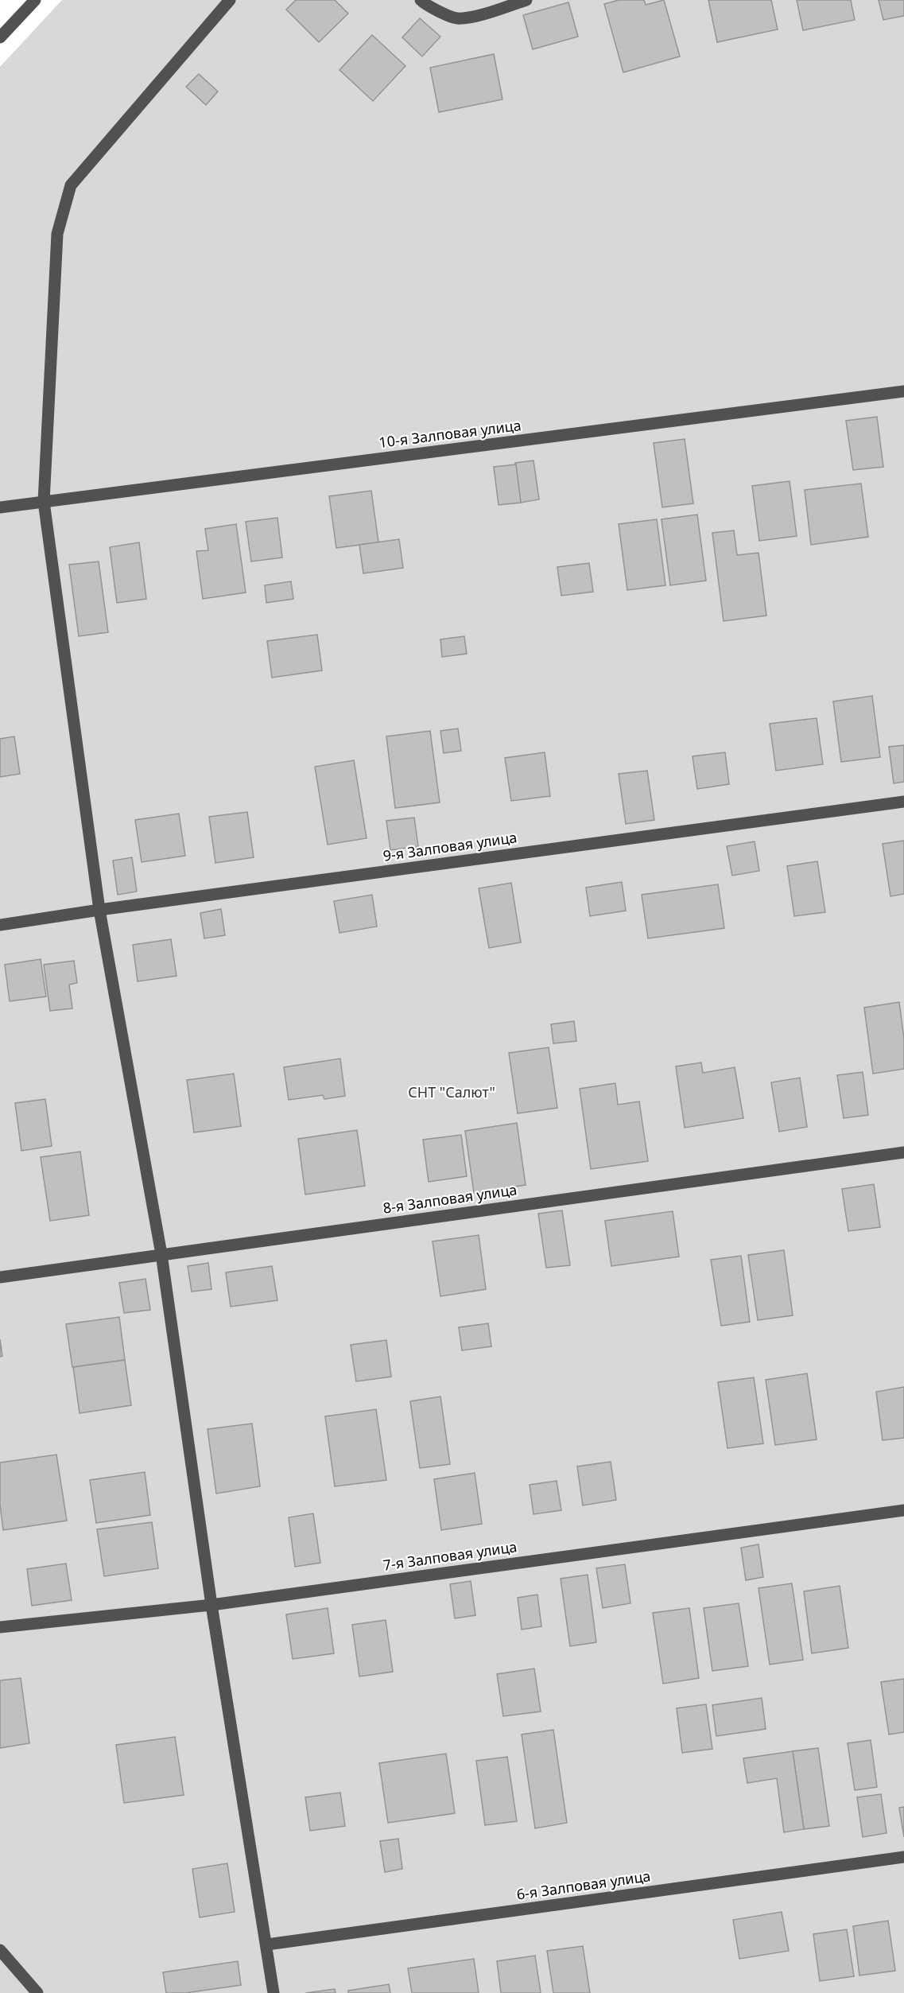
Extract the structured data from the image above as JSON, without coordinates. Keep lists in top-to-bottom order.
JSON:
{
  "streets": {
    "street": [
      "10-я Залповая улица",
      "9-я Залповая улица",
      "8-я Залповая улица",
      "7-я Залповая улица",
      "6-я Залповая улица"
    ]
  },
  "parks": ["СНТ \"Салют\""]
}
